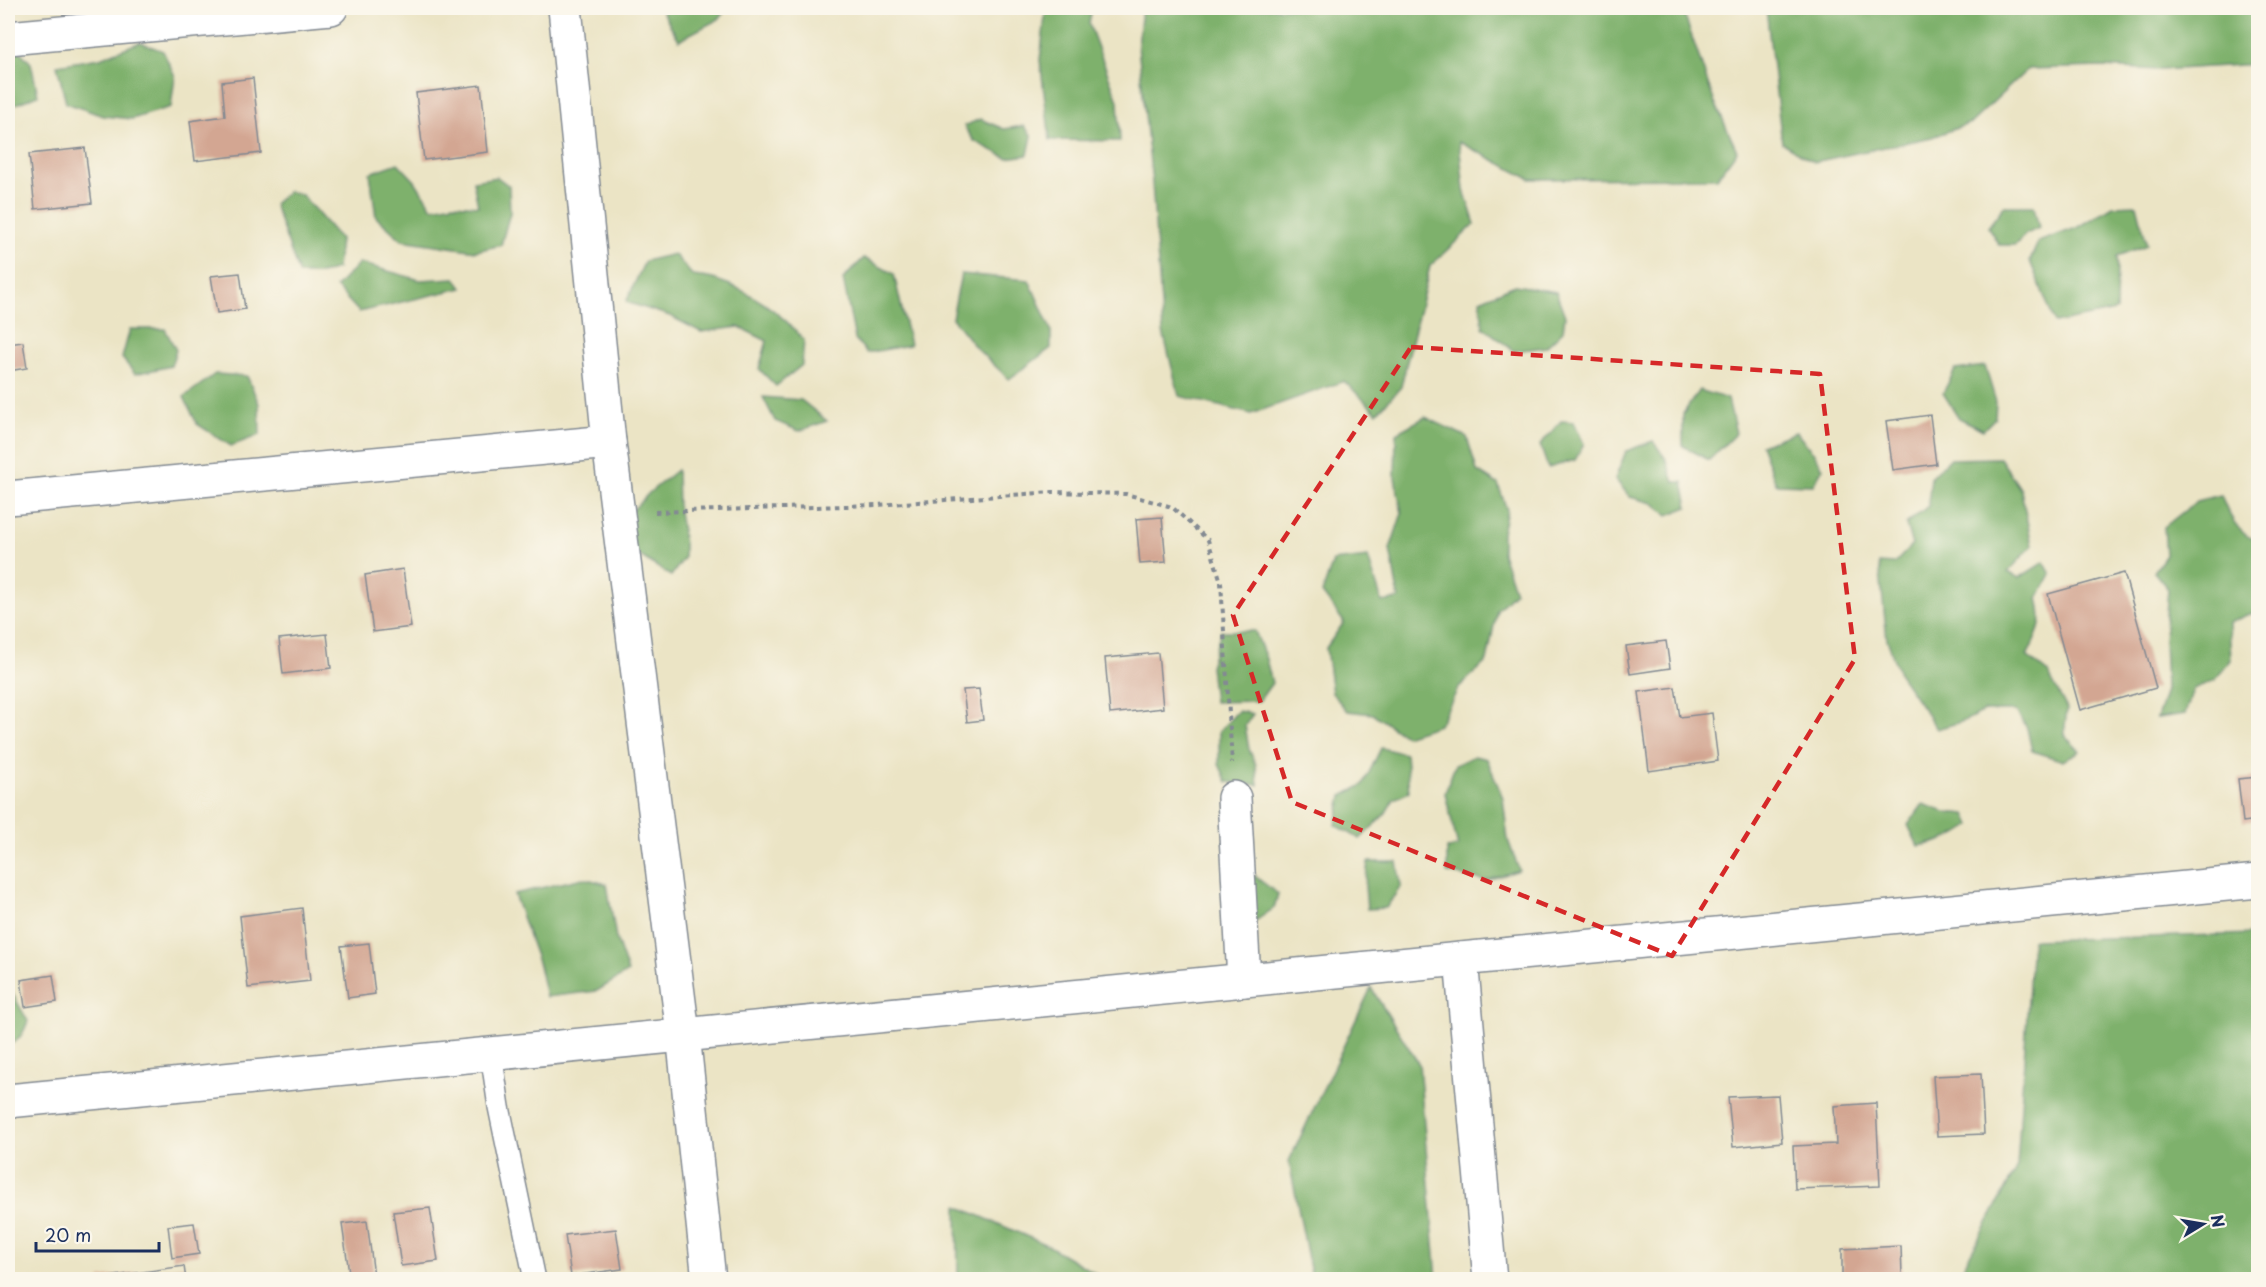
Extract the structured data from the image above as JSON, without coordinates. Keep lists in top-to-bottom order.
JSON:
{
  "scale_bar": "20 m",
  "north": "right"
}
